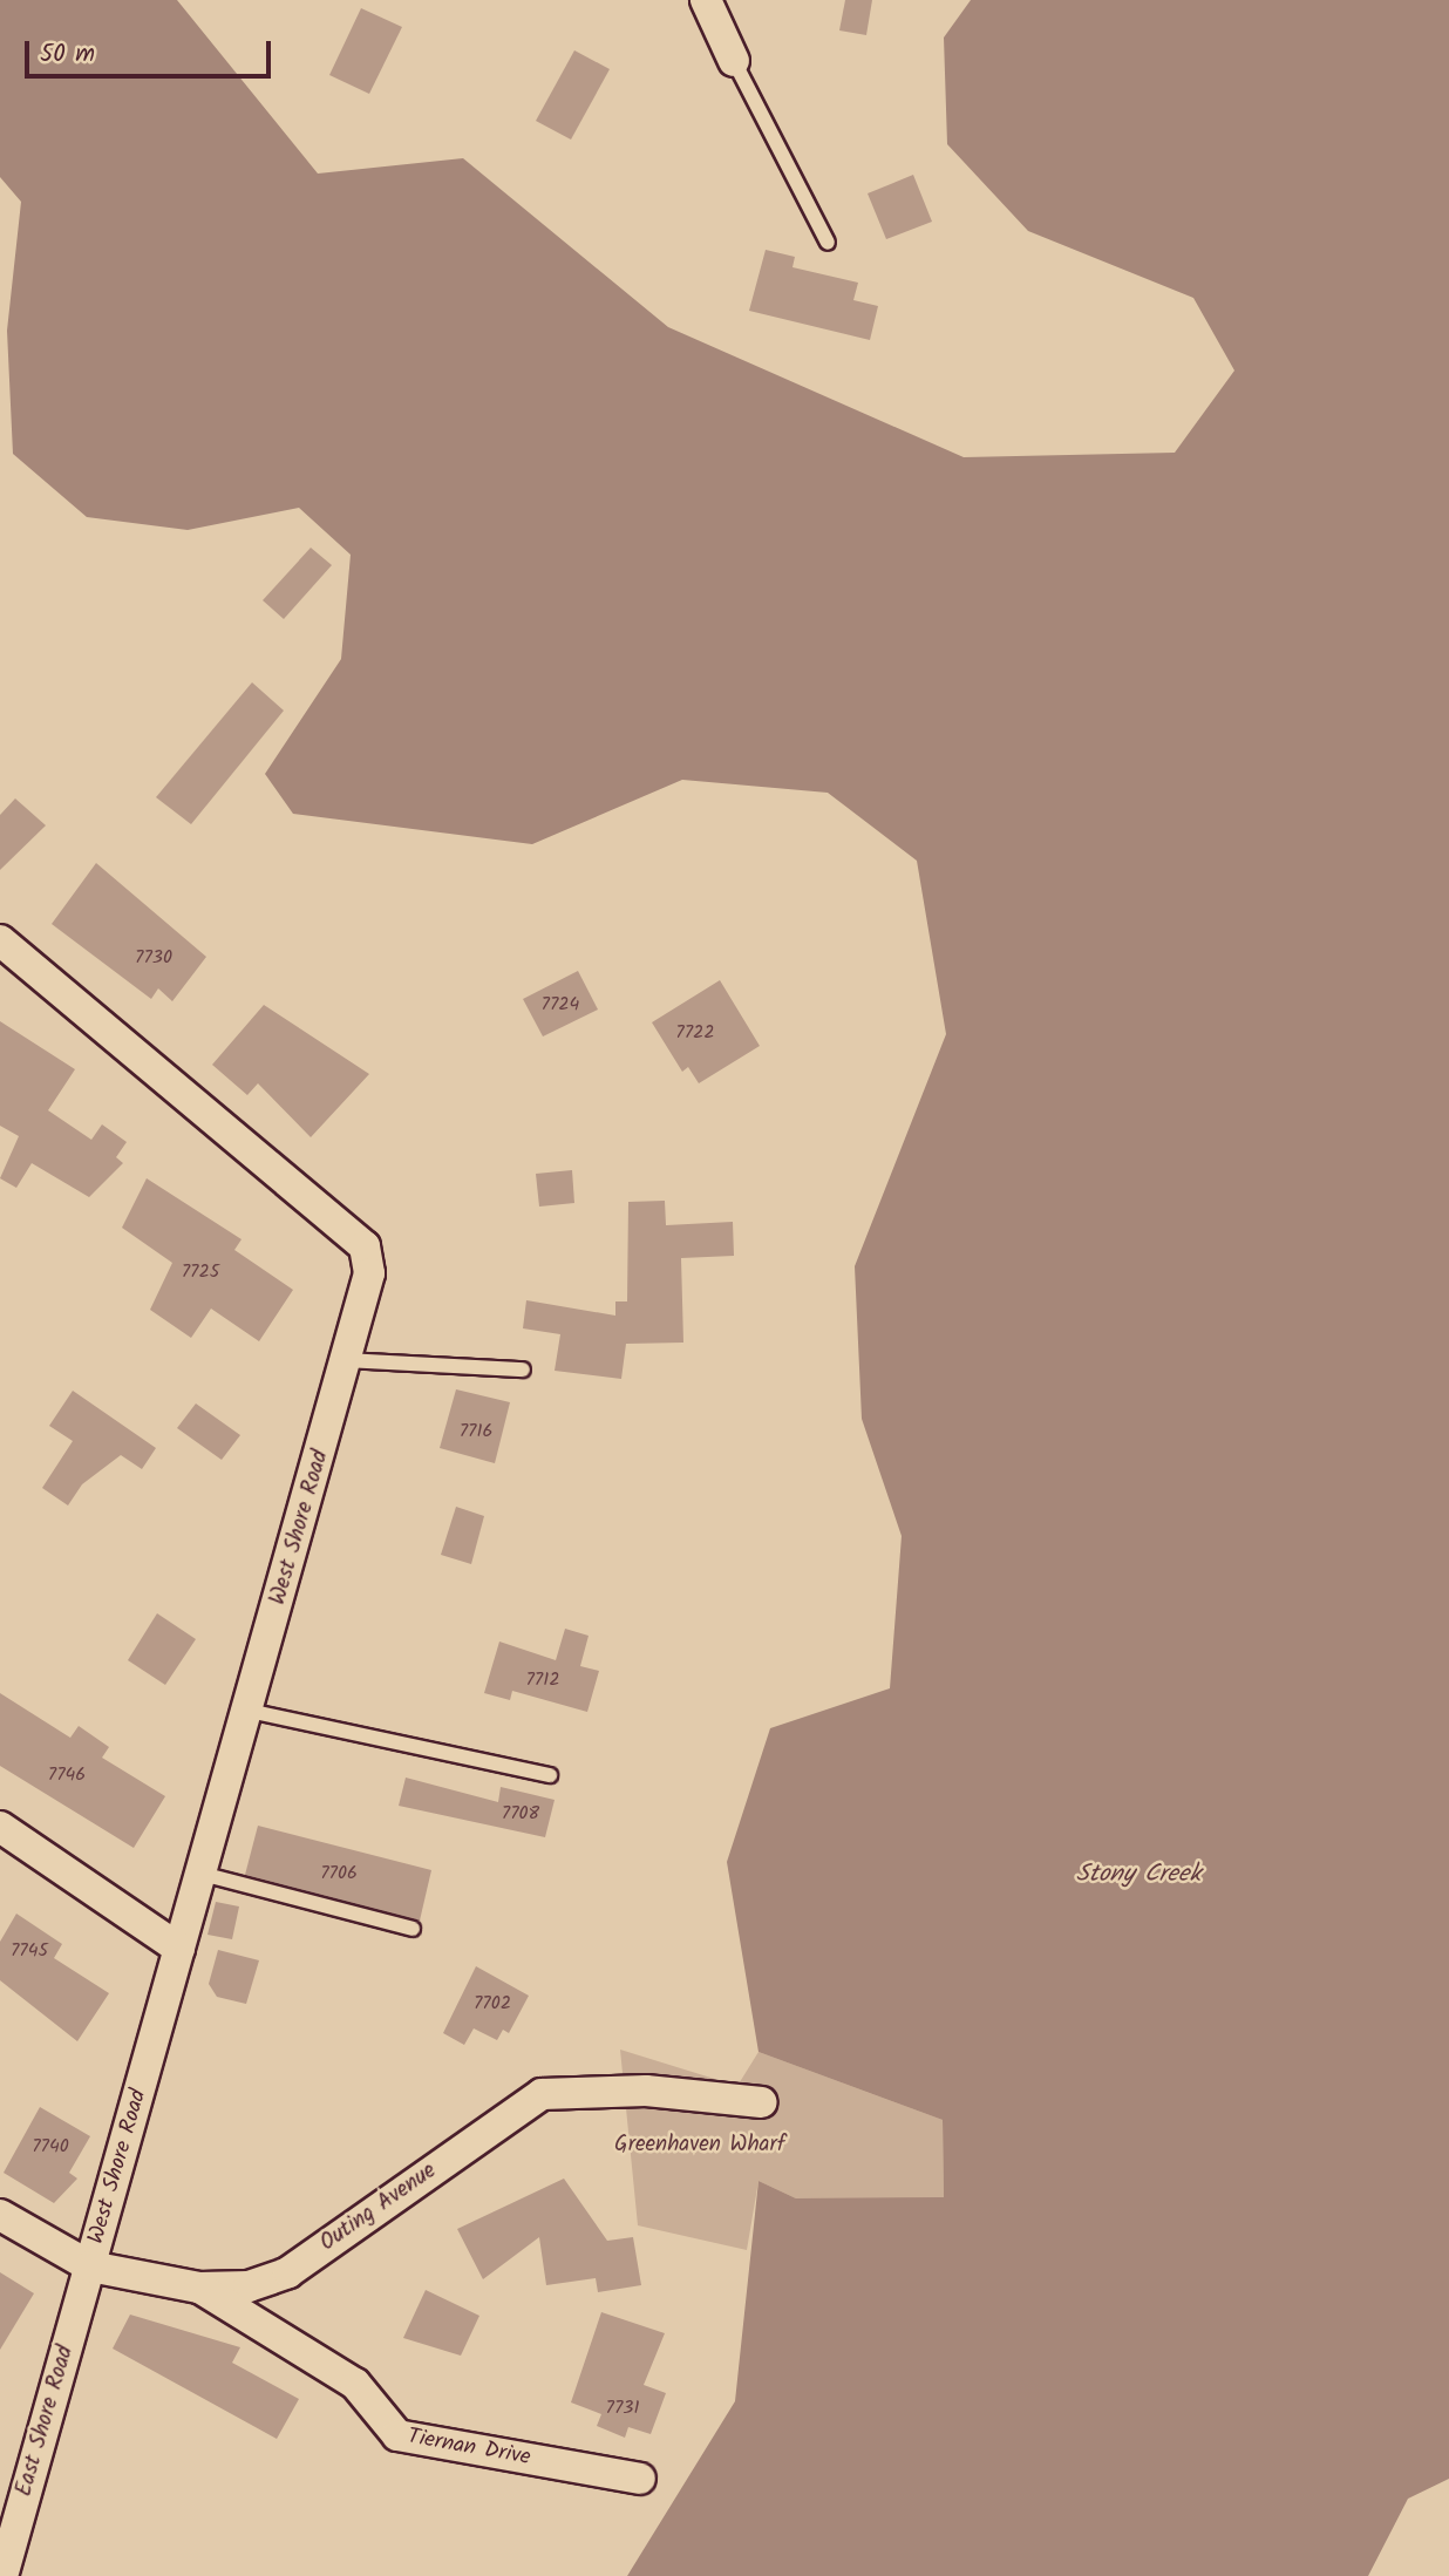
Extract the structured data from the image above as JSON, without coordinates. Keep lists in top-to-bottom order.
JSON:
{
  "streets": {
    "street": [
      "West Shore Road",
      "Outing Avenue",
      "East Shore Road",
      "Tiernan Drive"
    ]
  },
  "crossings": [
    ["West Shore Road", "Outing Avenue"],
    ["West Shore Road", "East Shore Road"],
    ["Outing Avenue", "East Shore Road"],
    ["Outing Avenue", "Tiernan Drive"]
  ],
  "water": ["Stony Creek"],
  "parks": ["Greenhaven Wharf"],
  "house_numbers": [
    "7730",
    "7724",
    "7722",
    "7725",
    "7716",
    "7712",
    "7746",
    "7708",
    "7706",
    "7745",
    "7702",
    "7740",
    "7731"
  ],
  "scale_bar": "50 m"
}
